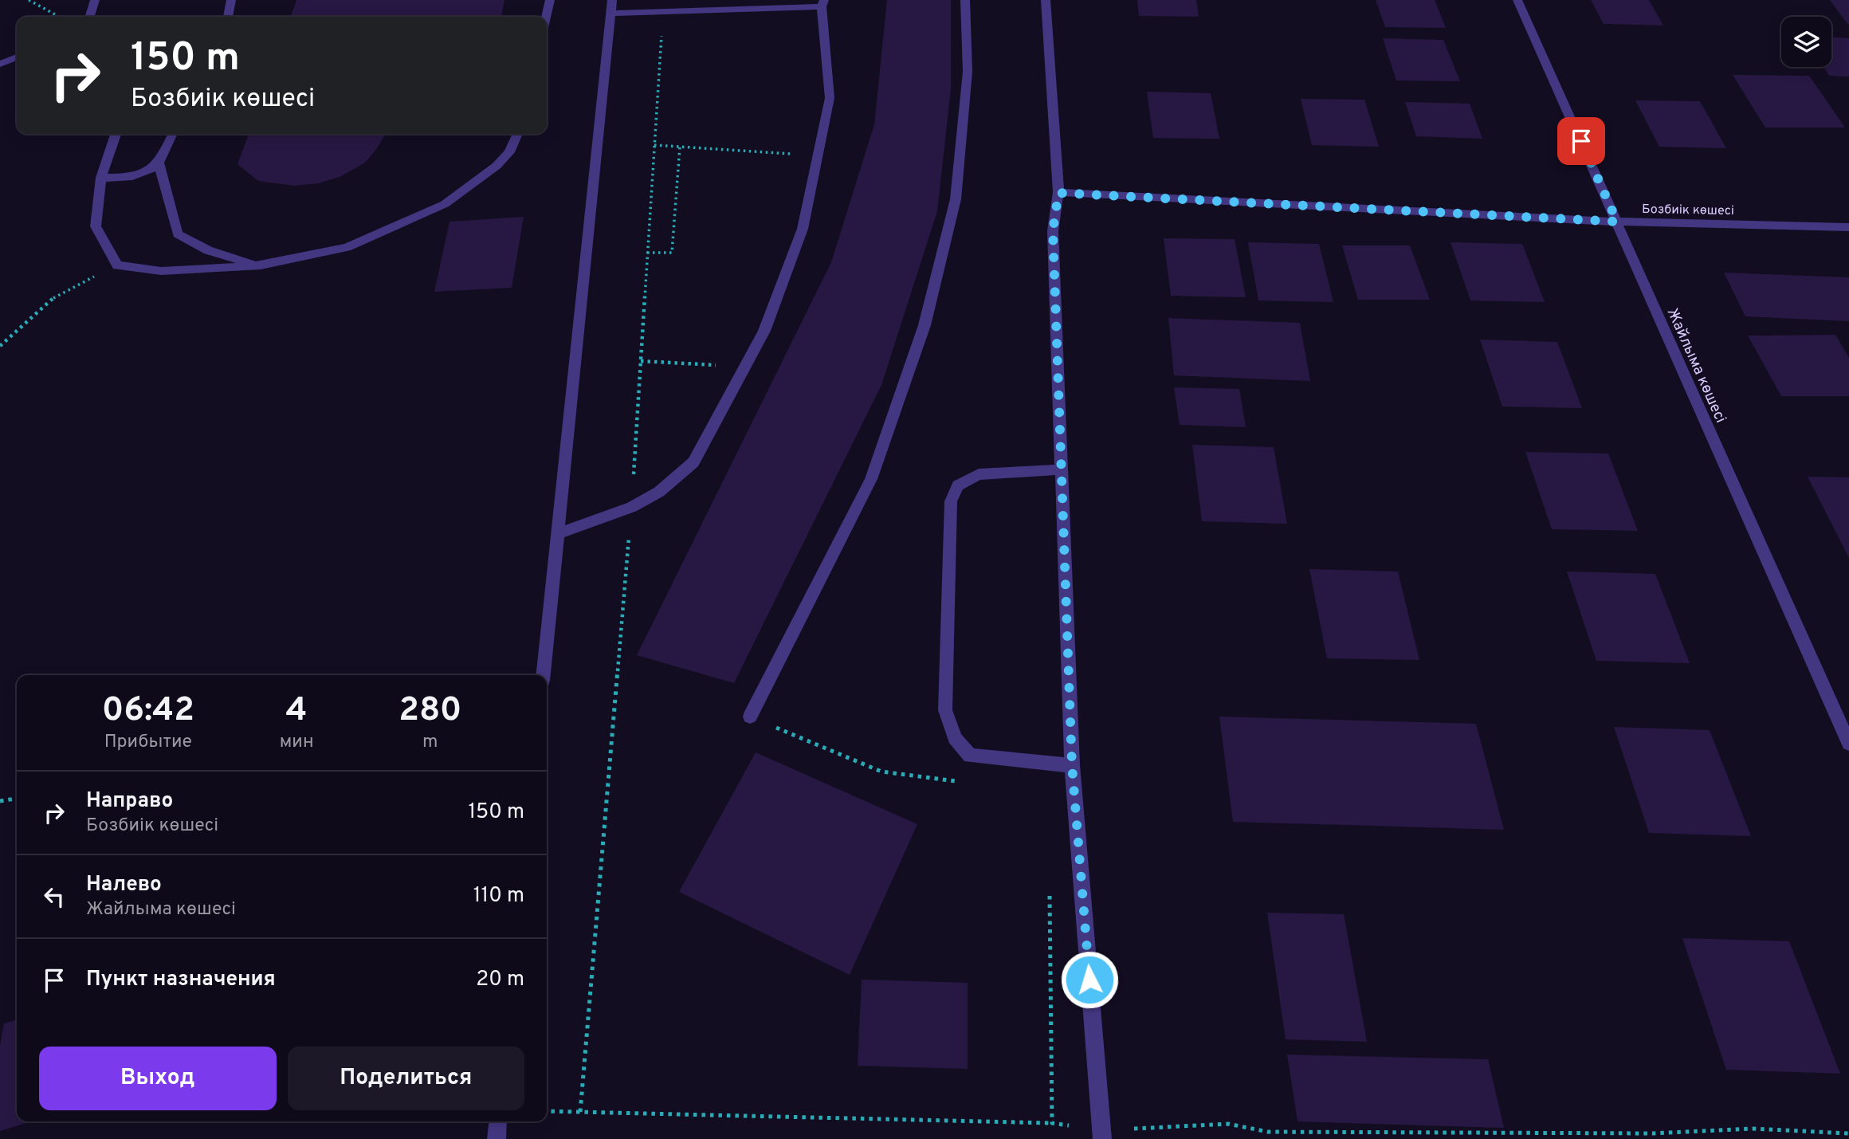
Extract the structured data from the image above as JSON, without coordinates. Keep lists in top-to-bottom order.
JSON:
{
  "streets": {
    "street": ["Бозбиік көшесі", "Жайлыма көшесі"]
  },
  "crossings": [
    ["Бозбиік көшесі", "Жайлыма көшесі"]
  ],
  "page": {
    "turn": ["150 m", "Бозбиік көшесі"],
    "eta": [
      "06:42",
      "Прибытие",
      "4",
      "мин",
      "280",
      "m"
    ],
    "list": [
      {
        "name": "Направо",
        "note": "Бозбиік көшесі",
        "value": "150 m"
      },
      {
        "name": "Налево",
        "note": "Жайлыма көшесі",
        "value": "110 m"
      },
      {
        "name": "Пункт назначения",
        "value": "20 m"
      }
    ],
    "buttons": ["Выход", "Поделиться"]
  }
}
